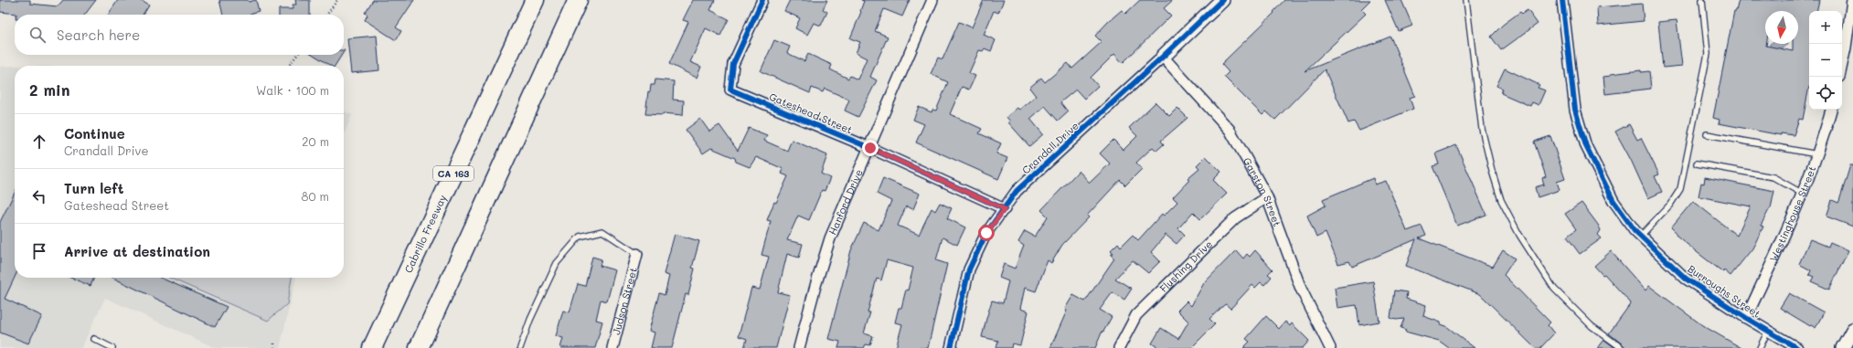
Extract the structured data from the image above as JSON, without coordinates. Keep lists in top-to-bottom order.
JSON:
{
  "streets": {
    "highway": ["CA 163", "Cabrillo Freeway"],
    "street": [
      "Gateshead Street",
      "Crandall Drive",
      "Garston Street",
      "Hanford Drive",
      "Westinghouse Street",
      "Flushing Drive",
      "Burroughs Street",
      "Judson Street"
    ]
  },
  "crossings": [
    ["Gateshead Street", "Crandall Drive"],
    ["Gateshead Street", "Hanford Drive"],
    ["Crandall Drive", "Garston Street"],
    ["Garston Street", "Flushing Drive"],
    ["Westinghouse Street", "Burroughs Street"]
  ],
  "north": "bottom",
  "page": {
    "map_buttons": ["+", "−"],
    "search": "Search here",
    "heading": ["2 min", "Walk · 100 m"],
    "list": [
      ["Continue", "Crandall Drive", "20 m"],
      ["Turn left", "Gateshead Street", "80 m"],
      "Arrive at destination"
    ]
  }
}
